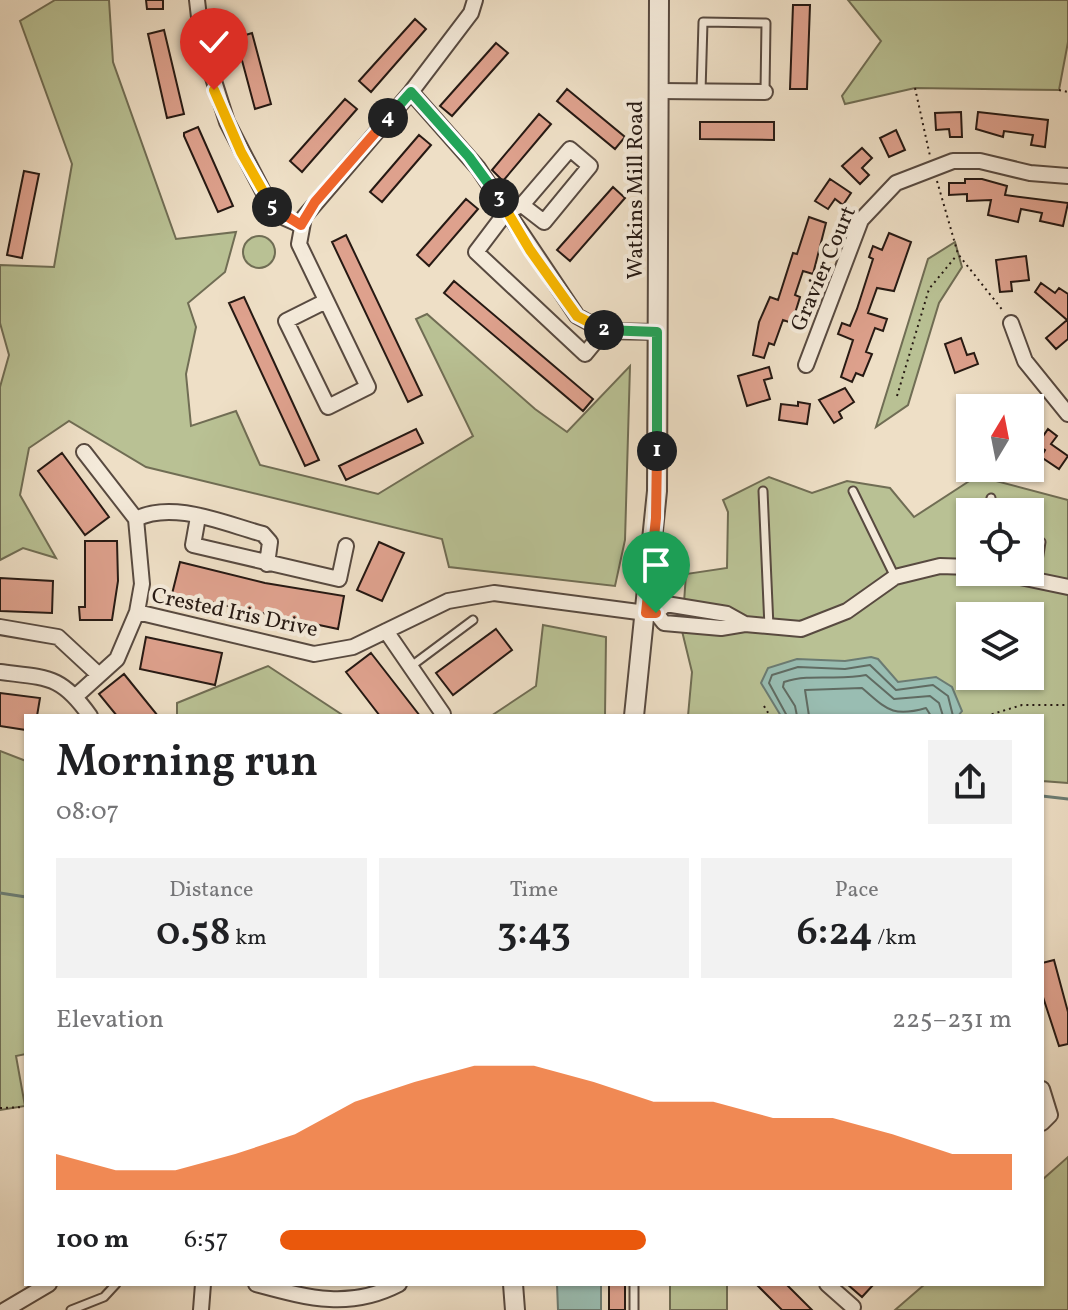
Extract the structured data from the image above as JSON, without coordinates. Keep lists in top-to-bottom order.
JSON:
{
  "streets": {
    "street": ["Watkins Mill Road", "Gravier Court", "Crested Iris Drive"]
  },
  "crossings": [
    ["Watkins Mill Road", "Crested Iris Drive"]
  ],
  "north": "top",
  "page": {
    "pins": [
      "4",
      "3",
      "5",
      "2",
      "1"
    ],
    "heading": ["Morning run", "08:07"],
    "stats": [
      ["Distance", "0.58 km"],
      ["Time", "3:43"],
      ["Pace", "6:24 /km"]
    ],
    "chart": ["Elevation", "225–231 m"],
    "list": [
      {
        "name": "100 m",
        "note": "6:57"
      }
    ]
  }
}
